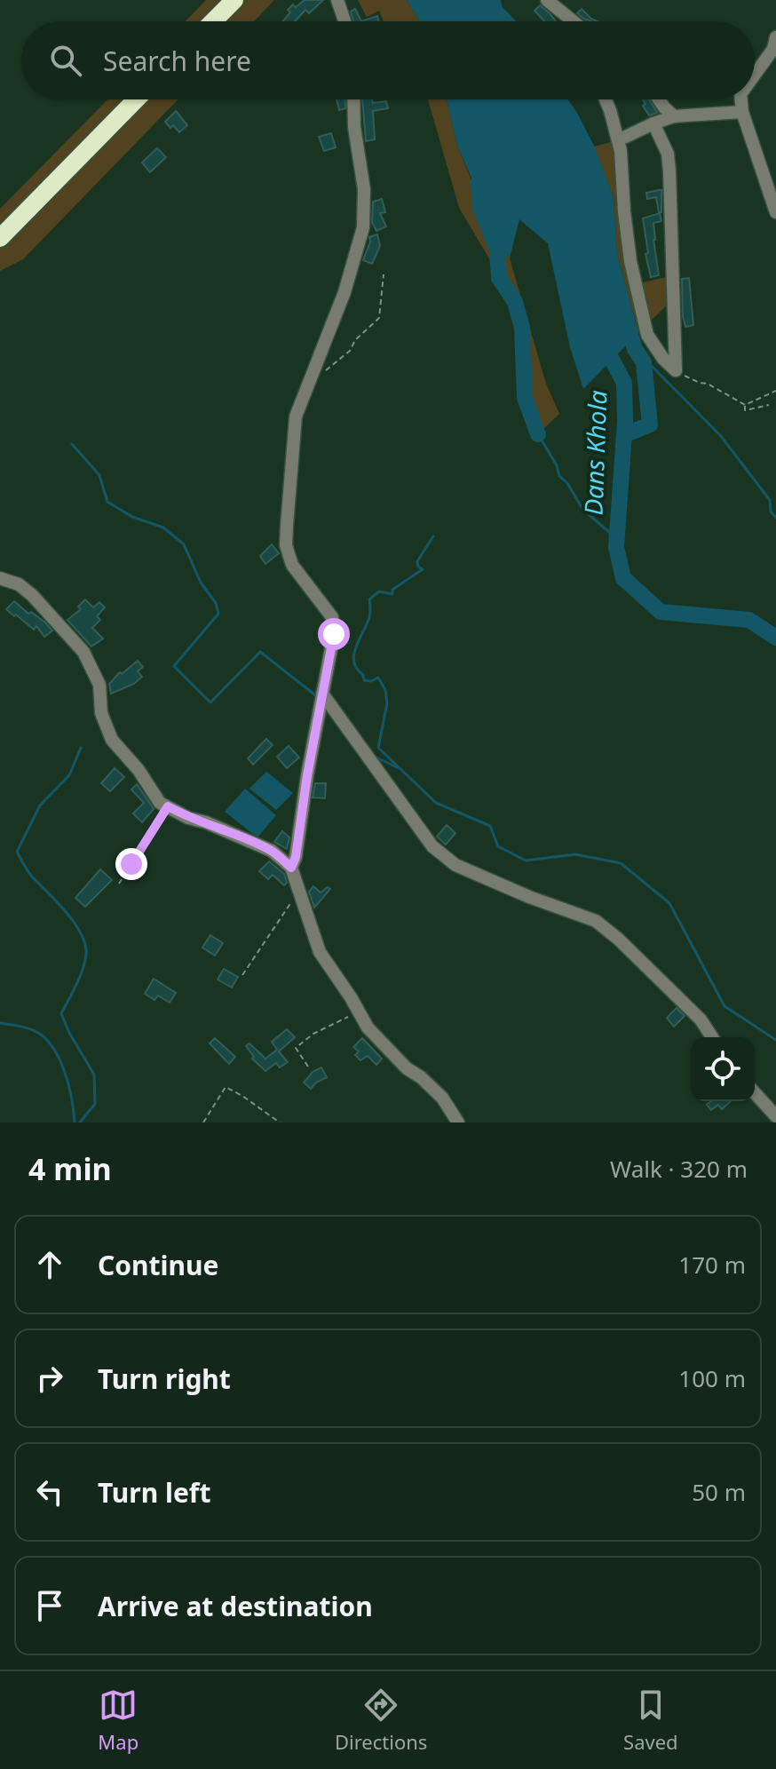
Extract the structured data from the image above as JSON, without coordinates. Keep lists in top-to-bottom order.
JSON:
{
  "water": ["Dans Khola"],
  "page": {
    "search": "Search here",
    "heading": ["4 min", "Walk · 320 m"],
    "list": [
      ["Continue", "170 m"],
      ["Turn right", "100 m"],
      ["Turn left", "50 m"],
      "Arrive at destination"
    ],
    "nav": ["Map", "Directions", "Saved"]
  }
}
